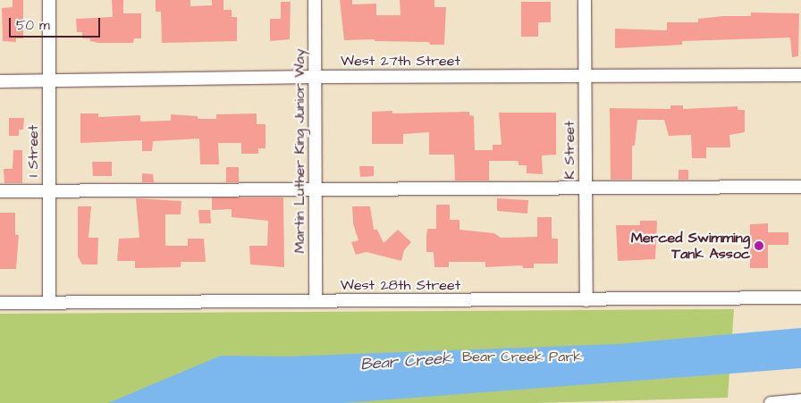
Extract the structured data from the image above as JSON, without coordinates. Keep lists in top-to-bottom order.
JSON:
{
  "streets": {
    "street": [
      "West 27th Street",
      "K Street",
      "I Street",
      "Martin Luther King Junior Way",
      "West 28th Street"
    ]
  },
  "crossings": [
    ["West 27th Street", "K Street"],
    ["West 27th Street", "I Street"],
    ["West 27th Street", "Martin Luther King Junior Way"],
    ["K Street", "West 28th Street"],
    ["I Street", "West 28th Street"],
    ["Martin Luther King Junior Way", "West 28th Street"]
  ],
  "water": ["Bear Creek"],
  "parks": ["Bear Creek Park"],
  "places": ["Merced Swimming Tank Assoc"],
  "scale_bar": "50 m"
}
